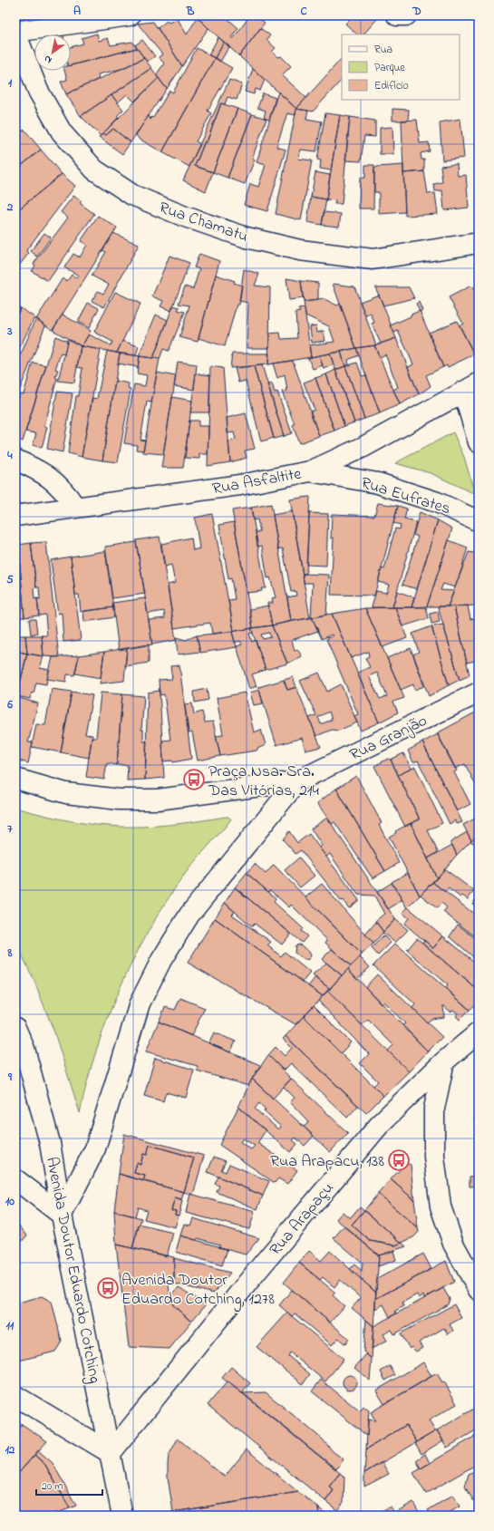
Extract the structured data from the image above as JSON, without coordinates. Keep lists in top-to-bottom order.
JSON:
{
  "streets": {
    "street": [
      "Rua Chamatu",
      "Rua Asfaltite",
      "Rua Eufrates",
      "Rua Granjão",
      "Rua Arapaçu",
      "Avenida Doutor Eduardo Cotching"
    ]
  },
  "crossings": [
    ["Rua Asfaltite", "Rua Eufrates"],
    ["Rua Arapaçu", "Avenida Doutor Eduardo Cotching"]
  ],
  "places": {
    "bus stop": ["Praça Nsa. Sra. Das Vitórias, 214", "Rua Arapacu, 138", "Avenida Doutor Eduardo Cotching, 1278"]
  },
  "legend": ["Rua", "Parque", "Edifício"],
  "scale_bar": "20 m",
  "north": "bottom left",
  "grid": {
    "columns": [
      "A",
      "B",
      "C",
      "D"
    ],
    "rows": [
      "1",
      "2",
      "3",
      "4",
      "5",
      "6",
      "7",
      "8",
      "9",
      "10",
      "11",
      "12"
    ]
  }
}
